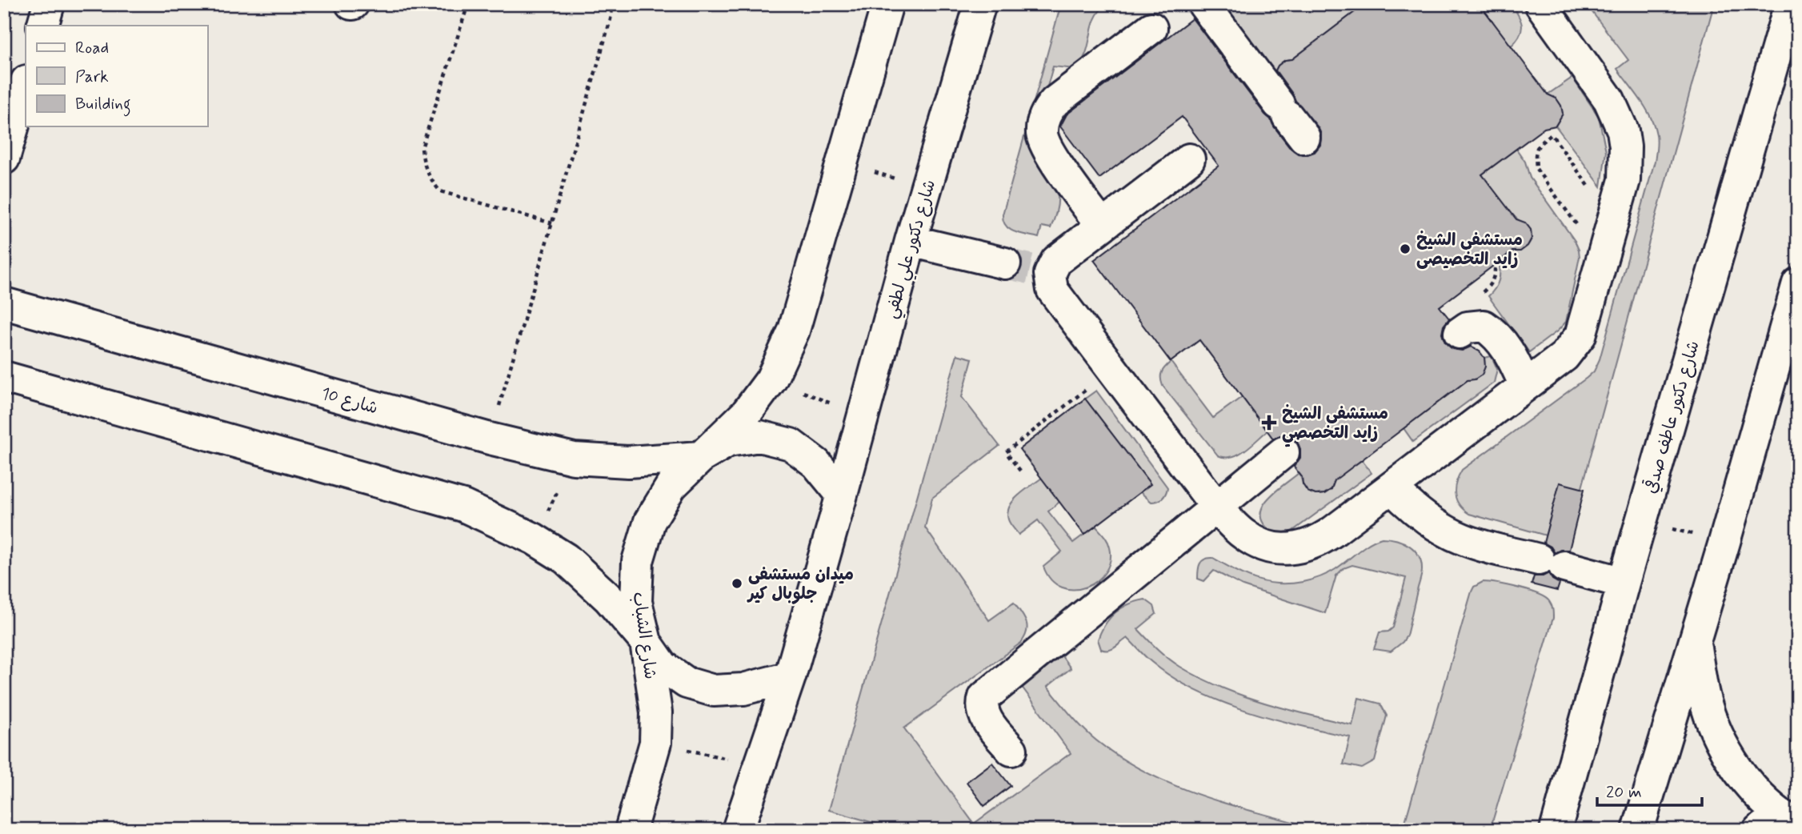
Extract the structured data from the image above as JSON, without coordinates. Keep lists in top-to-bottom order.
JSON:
{
  "streets": {
    "street": [
      "شارع دكتور علي لطفي",
      "شارع 10",
      "شارع دكتور عاطف صدقي",
      "شارع الشباب"
    ]
  },
  "crossings": [
    ["شارع 10", "شارع الشباب"]
  ],
  "places": {
    "other": ["مستشفى الشيخ زايد التخصيصى", "ميدان مستشفى جلوبال كير"],
    "health": ["مستشفى الشيخ زايد التخصصي"]
  },
  "legend": ["Road", "Park", "Building"],
  "scale_bar": "20 m"
}
